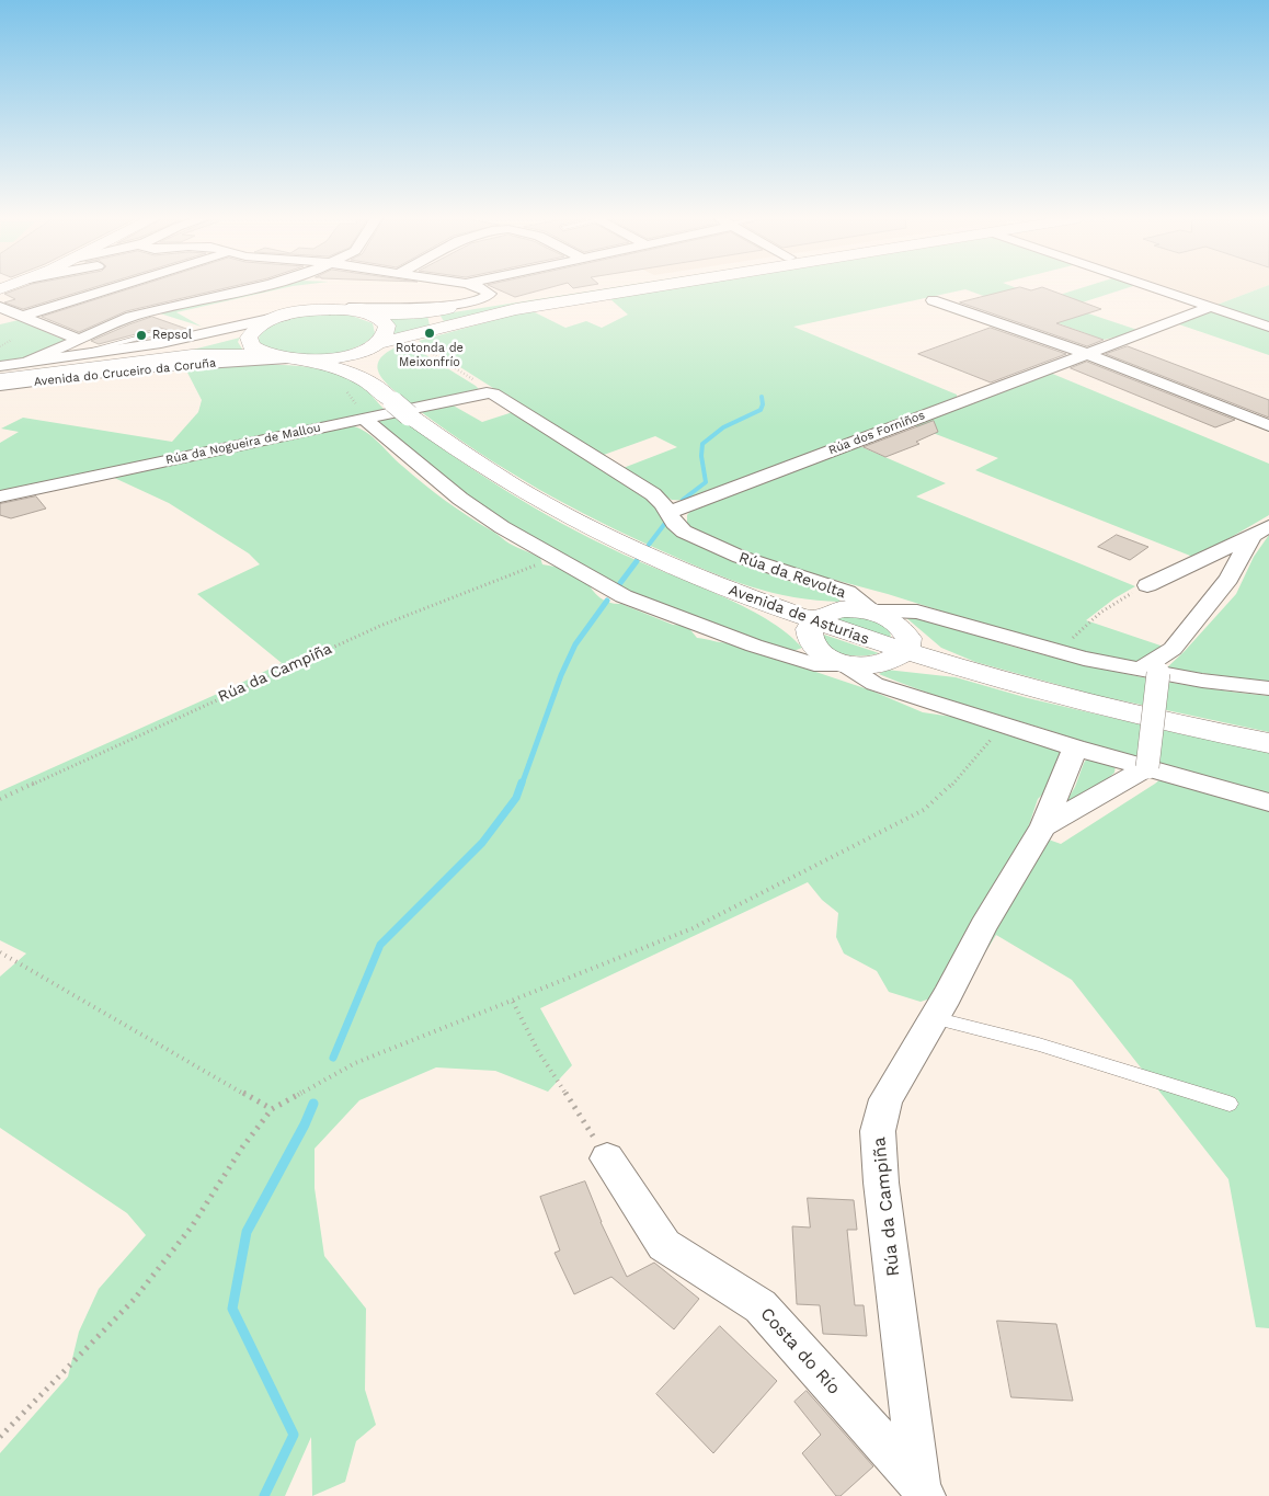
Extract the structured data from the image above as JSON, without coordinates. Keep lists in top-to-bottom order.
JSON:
{
  "streets": {
    "main road": ["Avenida do Cruceiro da Coruña", "Avenida de Asturias"],
    "street": [
      "Rúa dos Forniños",
      "Rúa da Nogueira de Mallou",
      "Rúa da Revolta",
      "Rúa da Campiña",
      "Costa do Río"
    ]
  },
  "crossings": [
    ["Rúa dos Forniños", "Rúa da Revolta"],
    ["Rúa da Nogueira de Mallou", "Rúa da Revolta"],
    ["Rúa da Campiña", "Costa do Río"]
  ],
  "places": ["Rotonda de Meixonfrío", "Repsol"]
}
